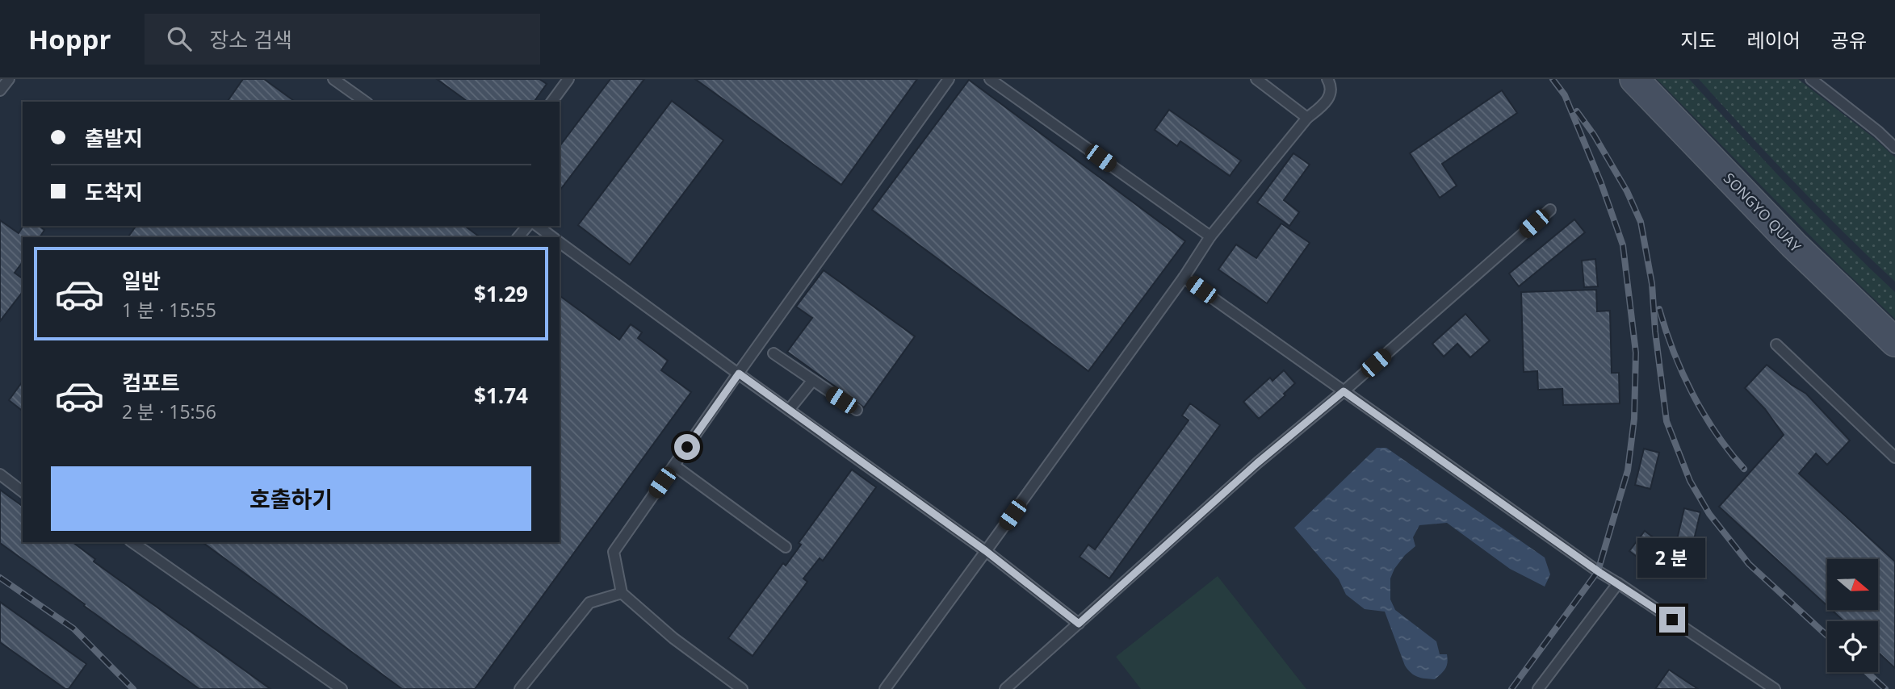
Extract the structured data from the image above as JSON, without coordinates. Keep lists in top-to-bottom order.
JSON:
{
  "streets": {
    "main road": ["SONGYO QUAY"]
  },
  "north": "right",
  "page": {
    "header": "Hoppr",
    "search": "장소 검색",
    "nav": ["지도", "레이어", "공유"],
    "banner": ["출발지", "도착지"],
    "list": [
      {
        "name": "일반",
        "note": "1 분 · 15:55",
        "value": "$1.29"
      },
      {
        "name": "컴포트",
        "note": "2 분 · 15:56",
        "value": "$1.74"
      }
    ],
    "buttons": "호출하기",
    "bubble": "2 분"
  }
}
